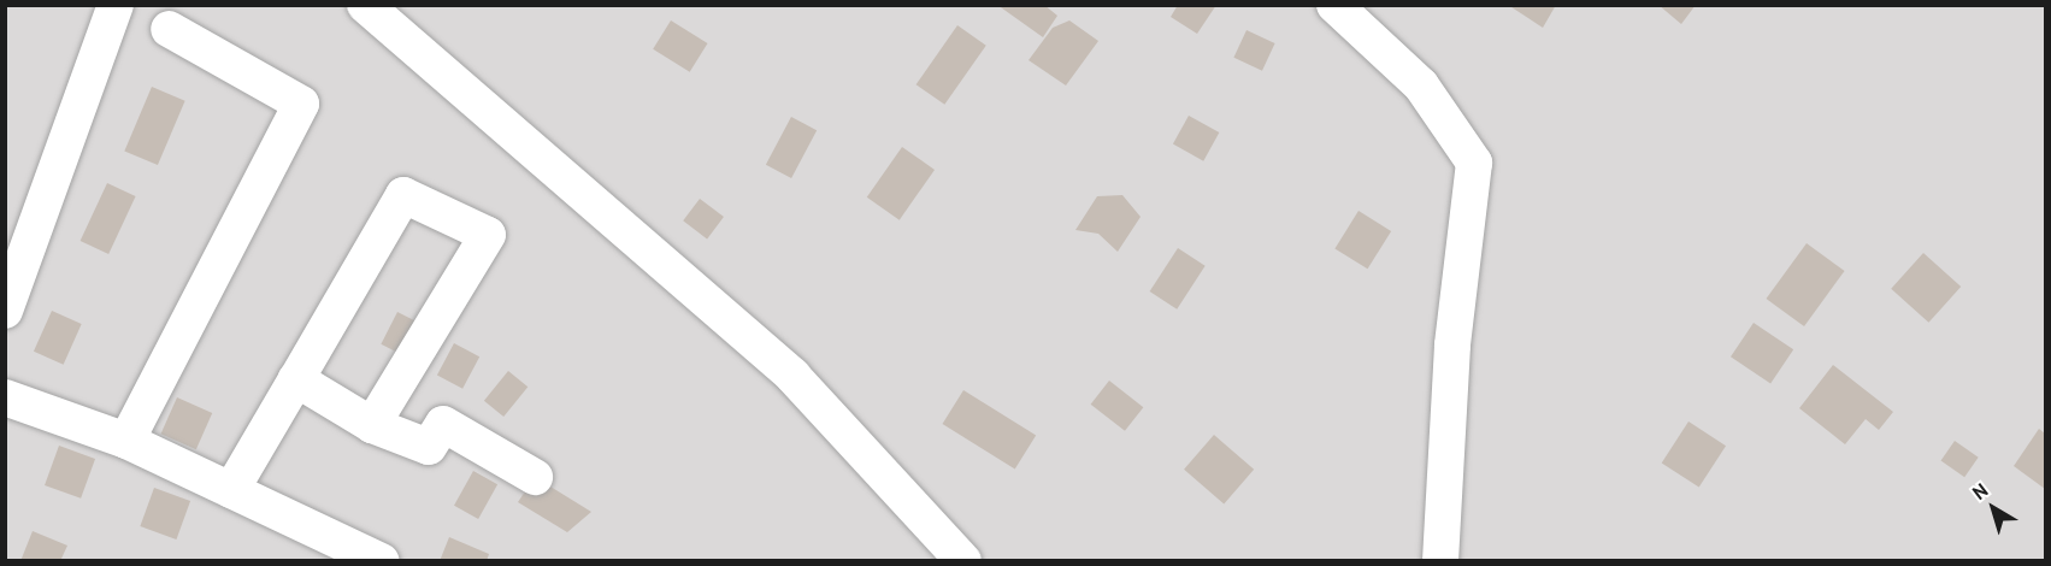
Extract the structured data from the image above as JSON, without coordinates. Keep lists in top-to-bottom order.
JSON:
{
  "north": "top left"
}
